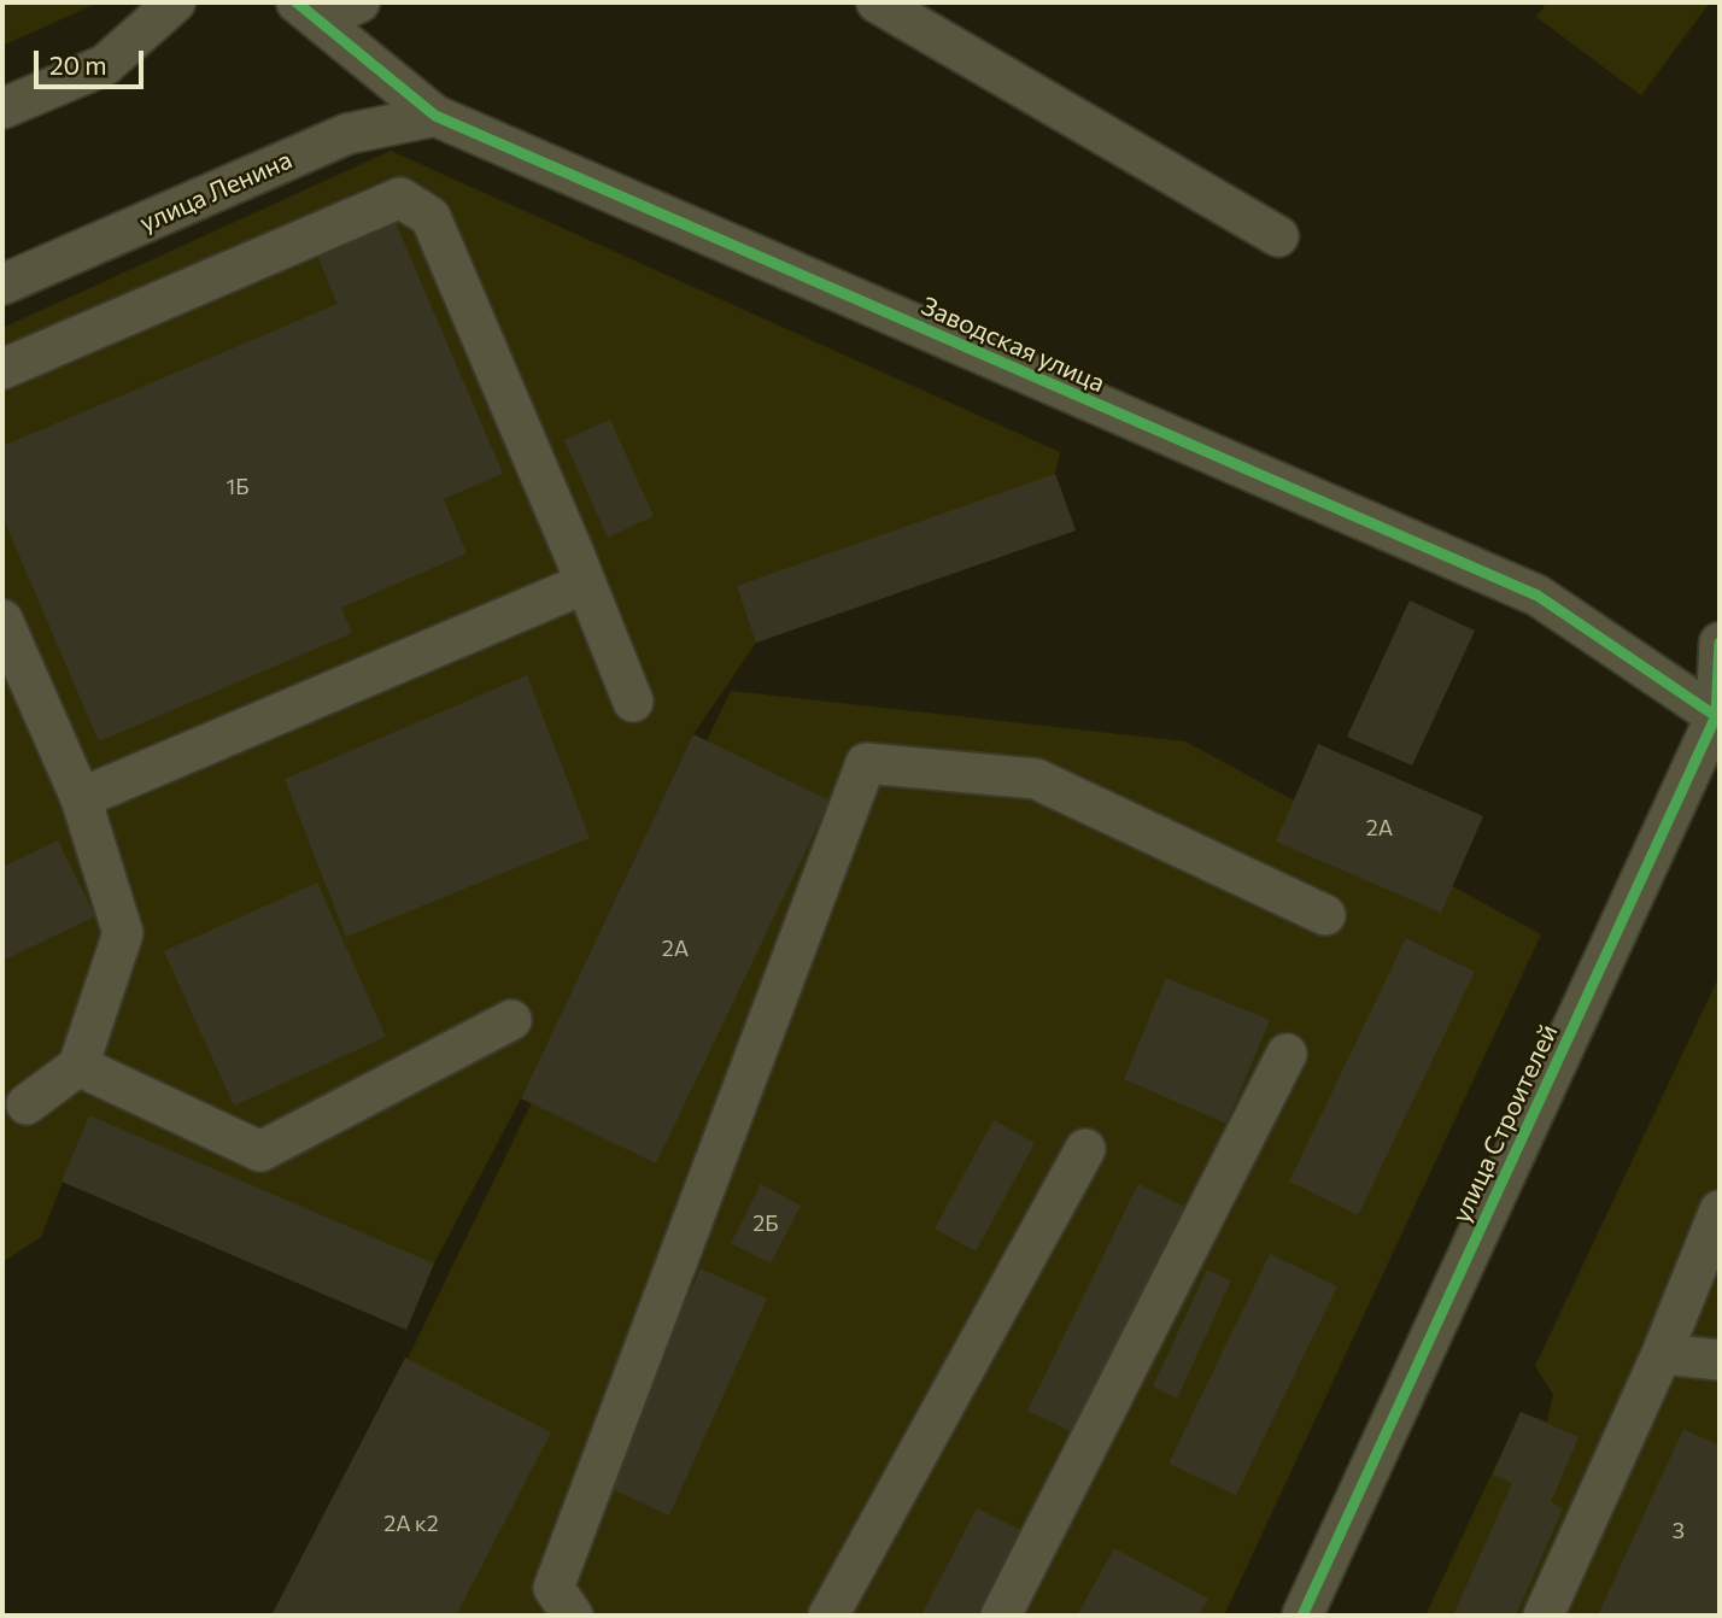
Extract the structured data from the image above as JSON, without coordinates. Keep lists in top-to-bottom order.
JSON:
{
  "streets": {
    "street": ["улица Ленина", "Заводская улица", "улица Строителей"]
  },
  "crossings": [
    ["улица Ленина", "Заводская улица"],
    ["Заводская улица", "улица Строителей"]
  ],
  "house_numbers": [
    "1Б",
    "2А",
    "2А",
    "2Б",
    "2А к2",
    "3"
  ],
  "scale_bar": "20 m"
}
